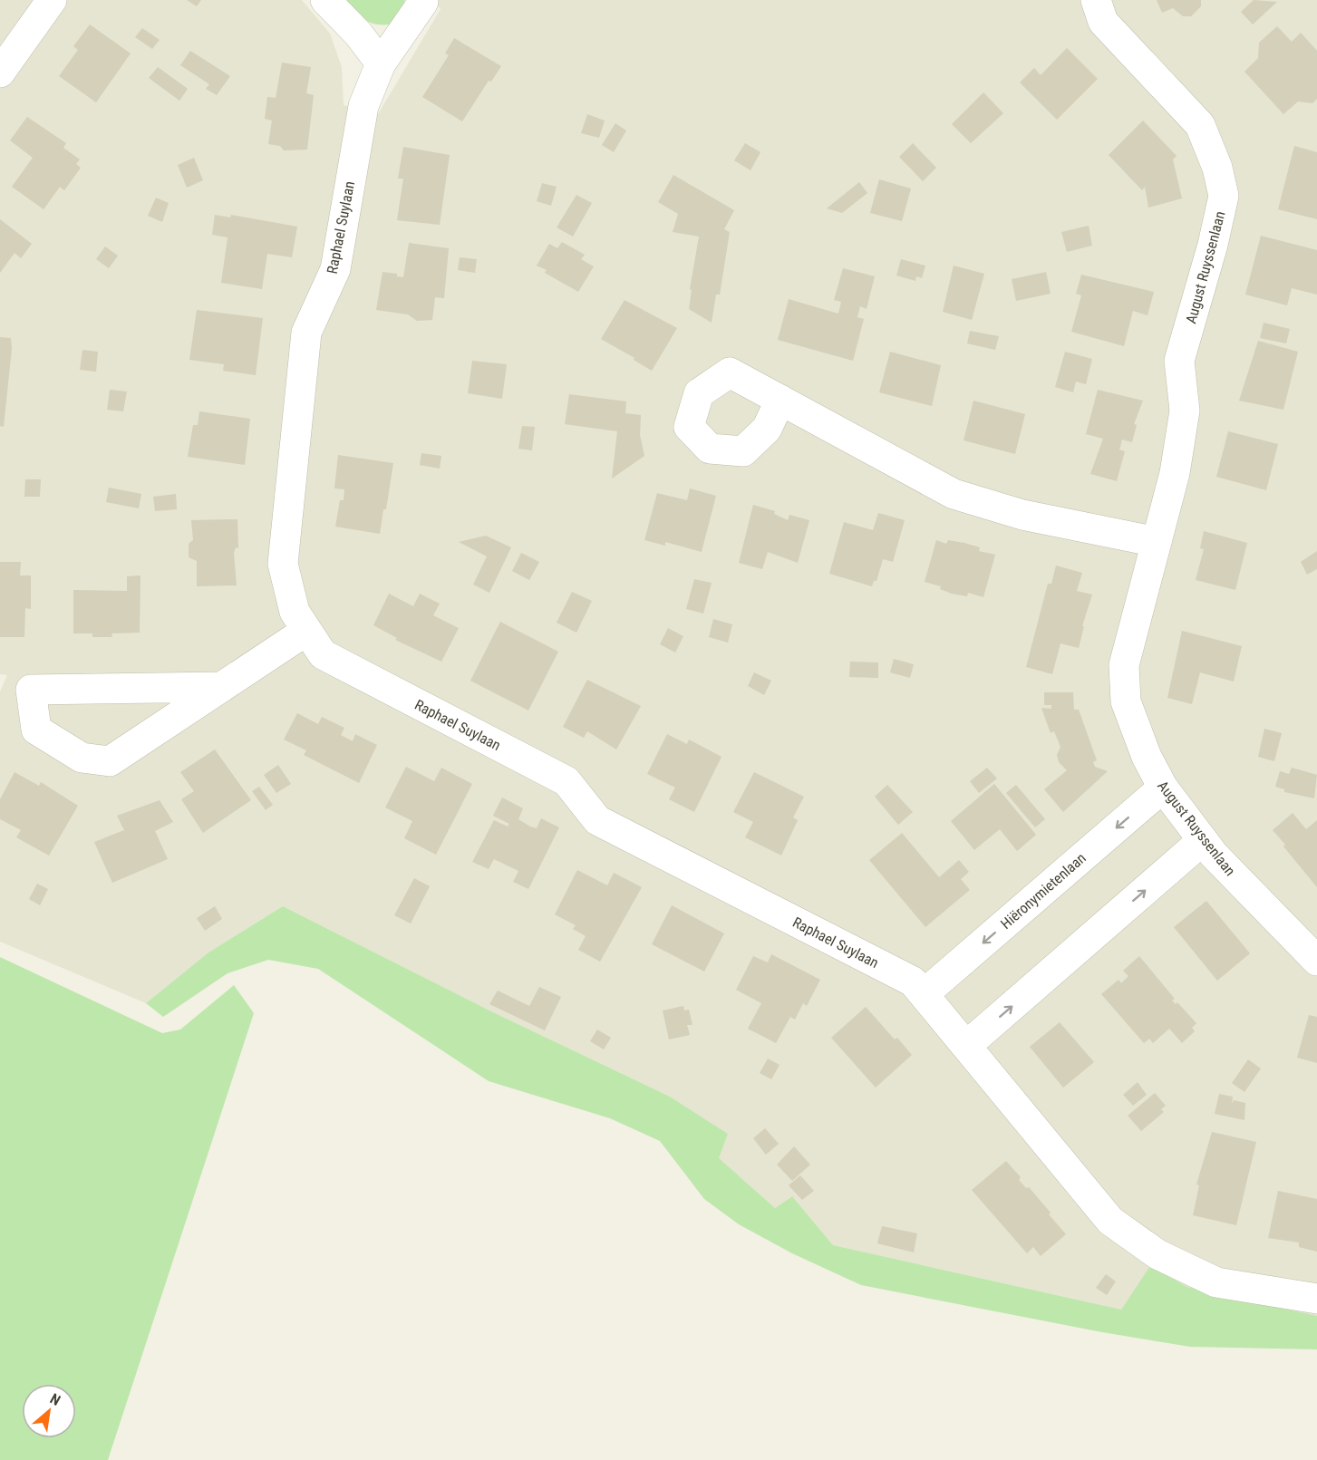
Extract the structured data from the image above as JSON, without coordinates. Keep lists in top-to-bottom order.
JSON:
{
  "streets": {
    "street": ["Raphael Suylaan", "August Ruyssenlaan", "Hiëronymietenlaan"]
  },
  "crossings": [
    ["Raphael Suylaan", "Hiëronymietenlaan"],
    ["August Ruyssenlaan", "Hiëronymietenlaan"]
  ],
  "north": "top right"
}
